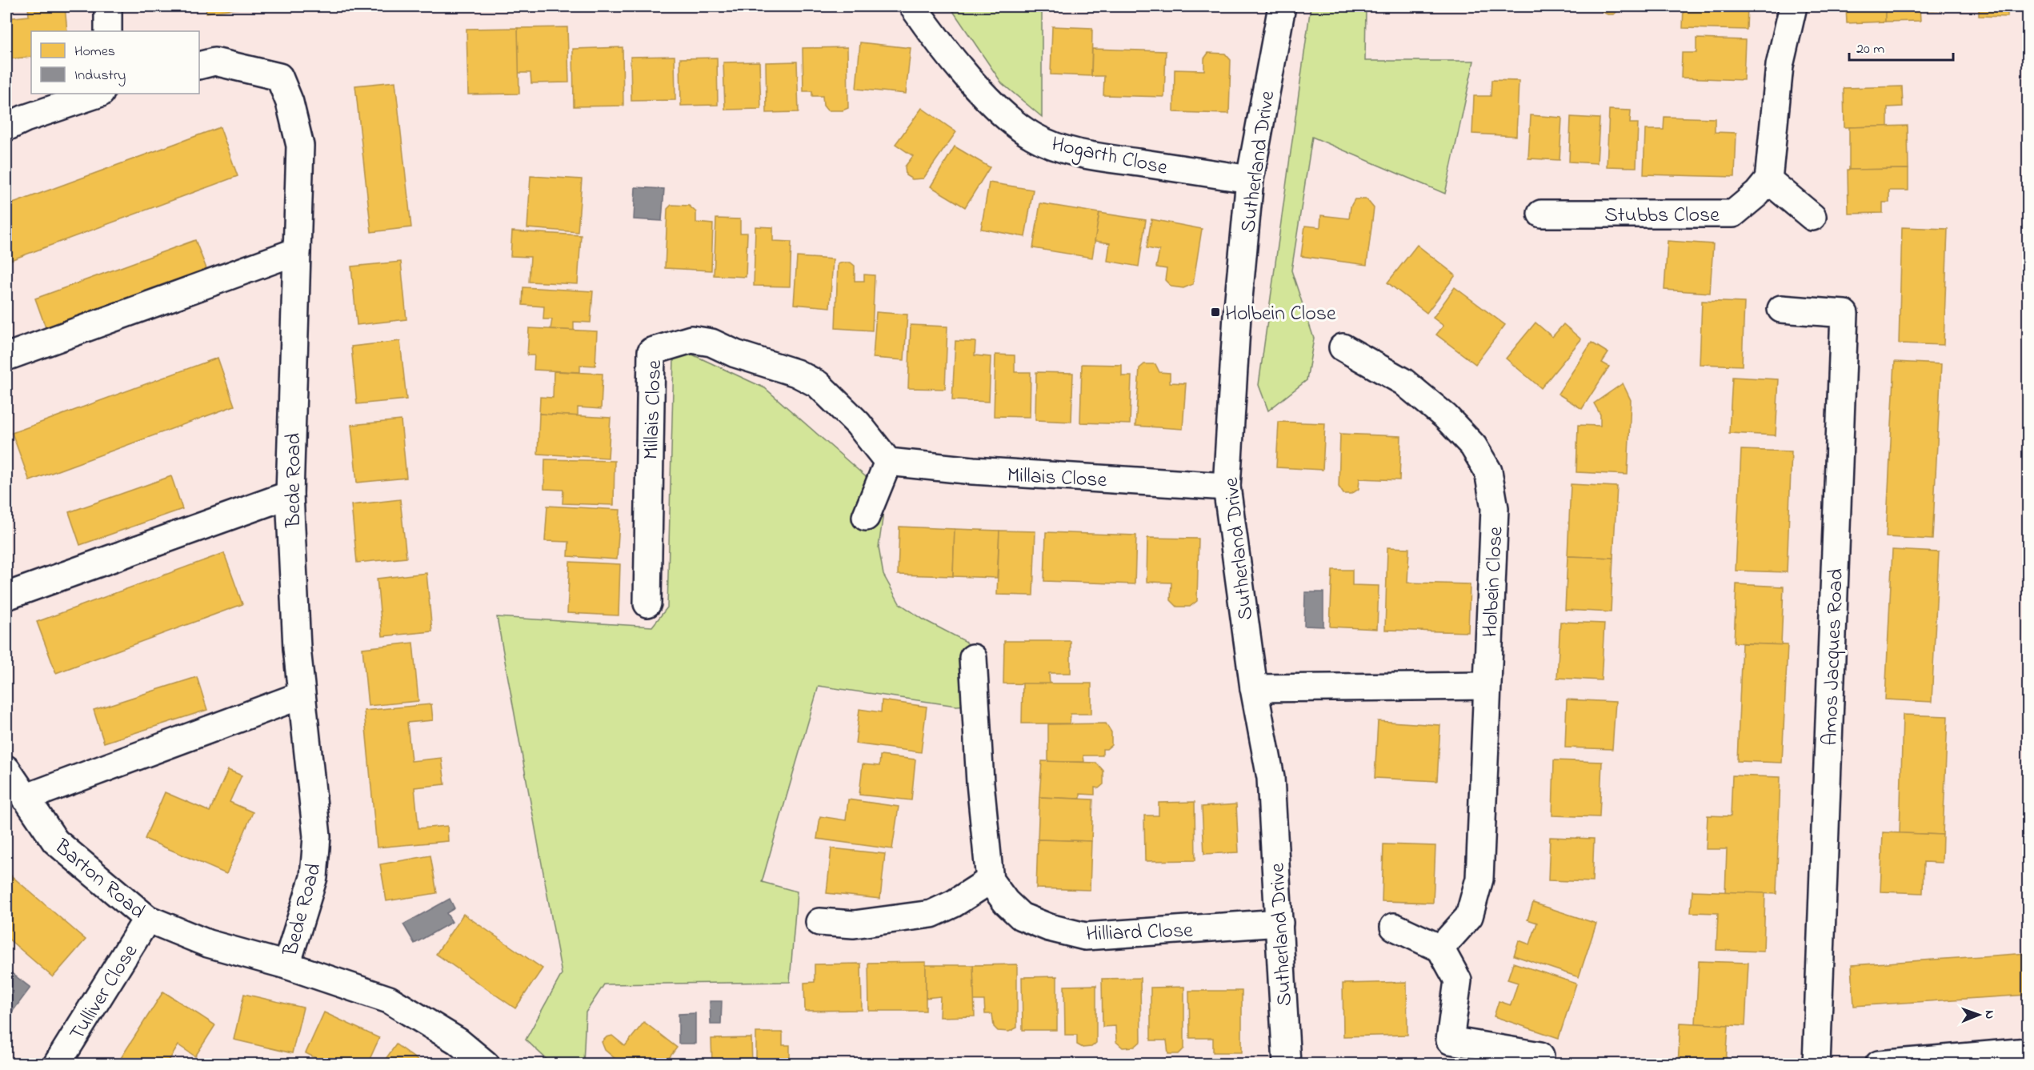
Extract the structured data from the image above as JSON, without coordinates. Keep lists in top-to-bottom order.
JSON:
{
  "streets": {
    "street": [
      "Hogarth Close",
      "Sutherland Drive",
      "Stubbs Close",
      "Millais Close",
      "Bede Road",
      "Holbein Close",
      "Amos Jacques Road",
      "Barton Road",
      "Hilliard Close",
      "Tulliver Close"
    ]
  },
  "crossings": [
    ["Hogarth Close", "Sutherland Drive"],
    ["Sutherland Drive", "Millais Close"],
    ["Sutherland Drive", "Hilliard Close"],
    ["Bede Road", "Barton Road"],
    ["Barton Road", "Tulliver Close"]
  ],
  "places": {
    "transit": ["Holbein Close"]
  },
  "legend": ["Homes", "Industry"],
  "scale_bar": "20 m",
  "north": "right"
}
